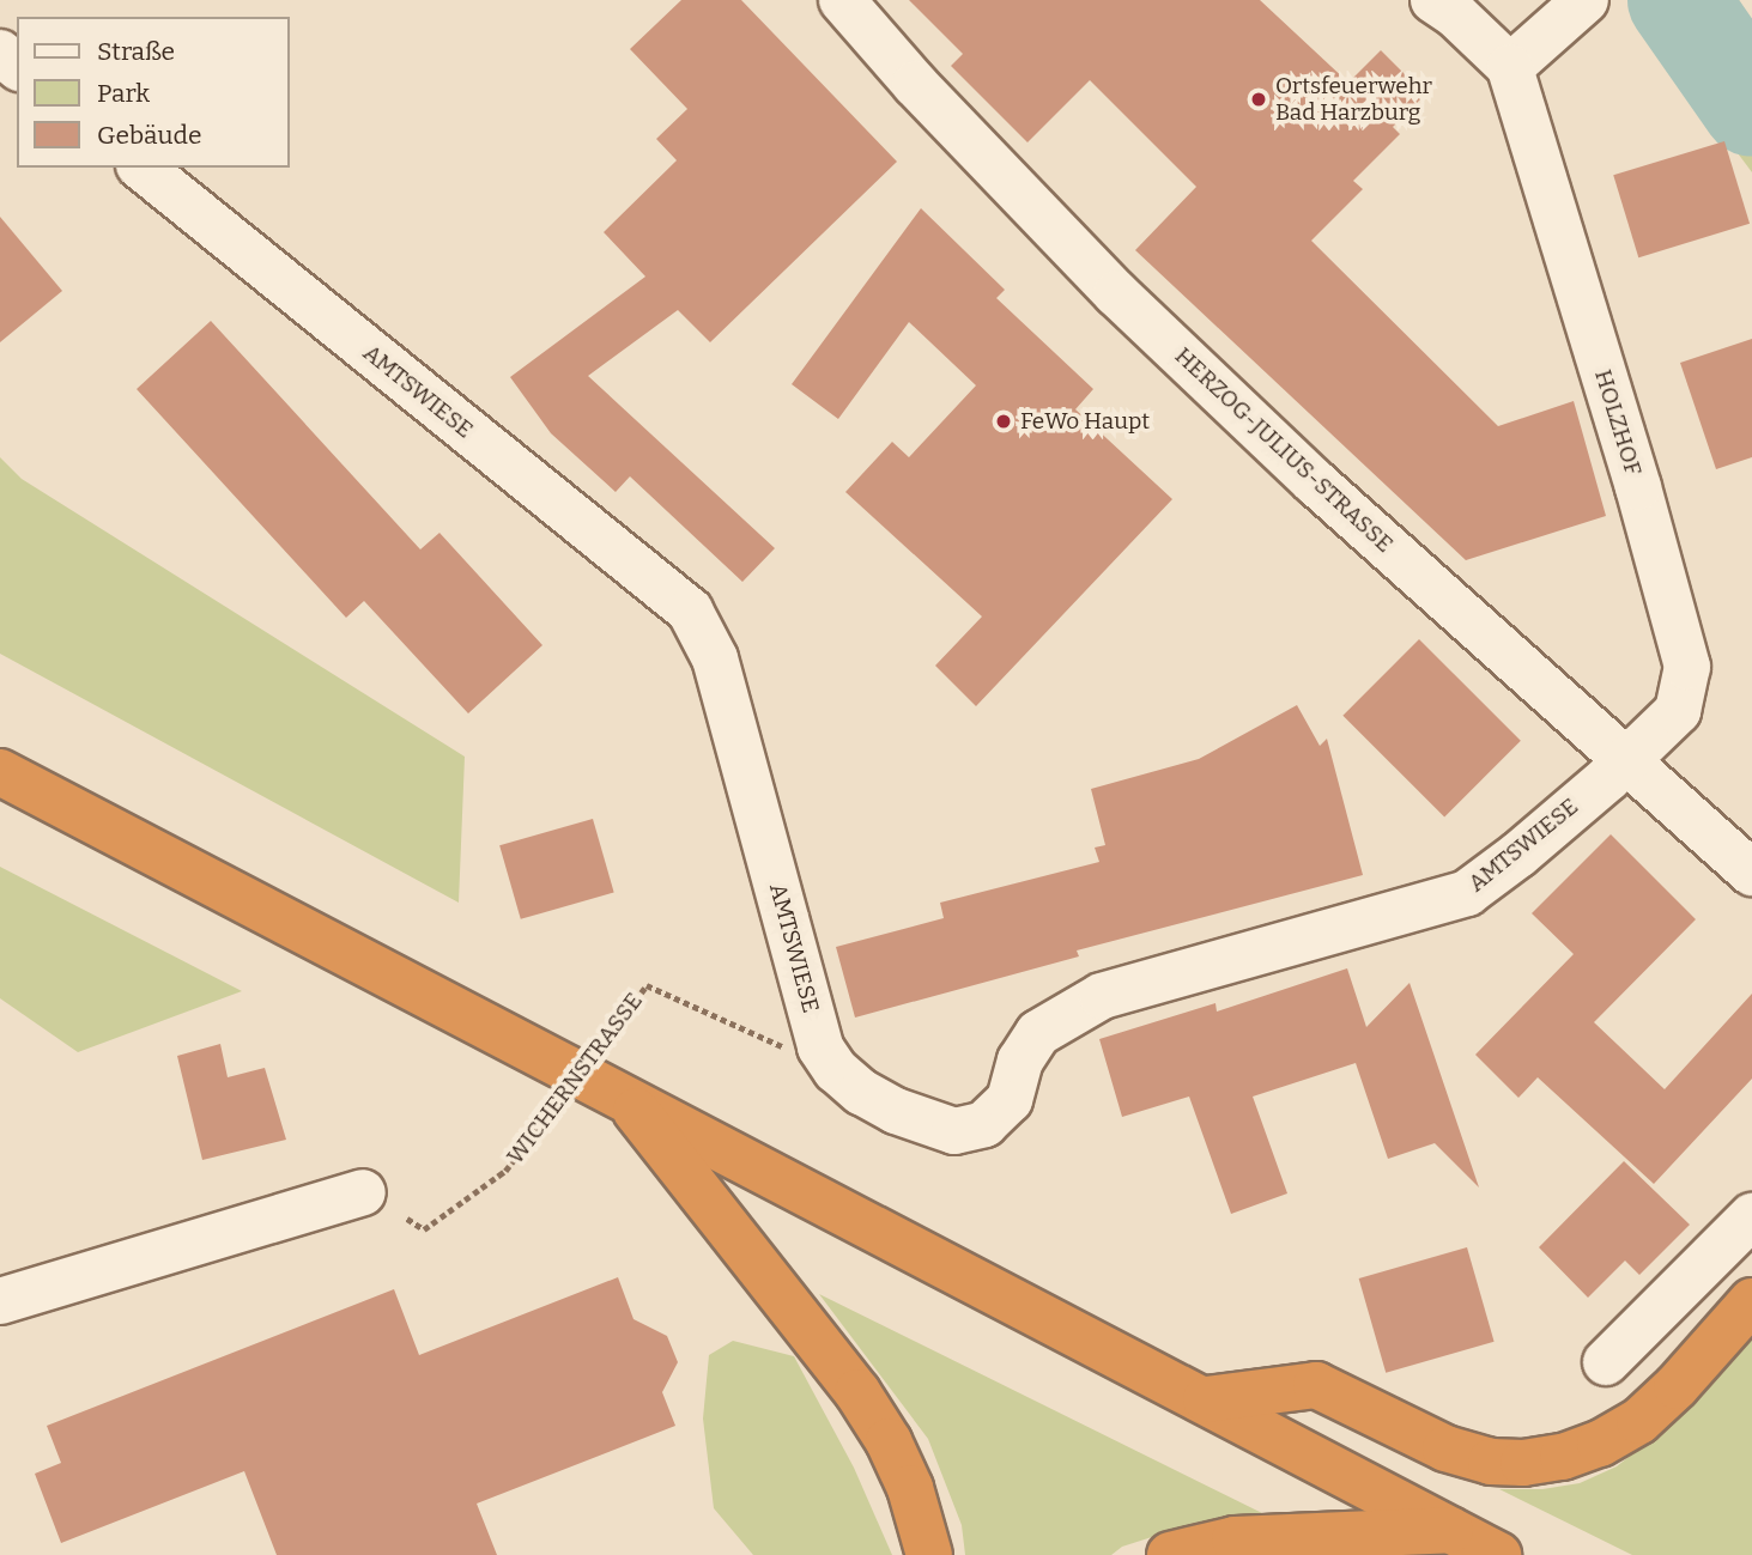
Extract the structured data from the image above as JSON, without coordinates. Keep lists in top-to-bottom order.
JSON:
{
  "streets": {
    "street": ["AMTSWIESE", "HOLZHOF", "HERZOG-JULIUS-STRASSE"],
    "path": ["WICHERNSTRASSE"]
  },
  "crossings": [
    ["AMTSWIESE", "HOLZHOF"],
    ["AMTSWIESE", "HERZOG-JULIUS-STRASSE"],
    ["HOLZHOF", "HERZOG-JULIUS-STRASSE"]
  ],
  "places": ["Ortsfeuerwehr Bad Harzburg", "FeWo Haupt"],
  "legend": ["Straße", "Park", "Gebäude"]
}
